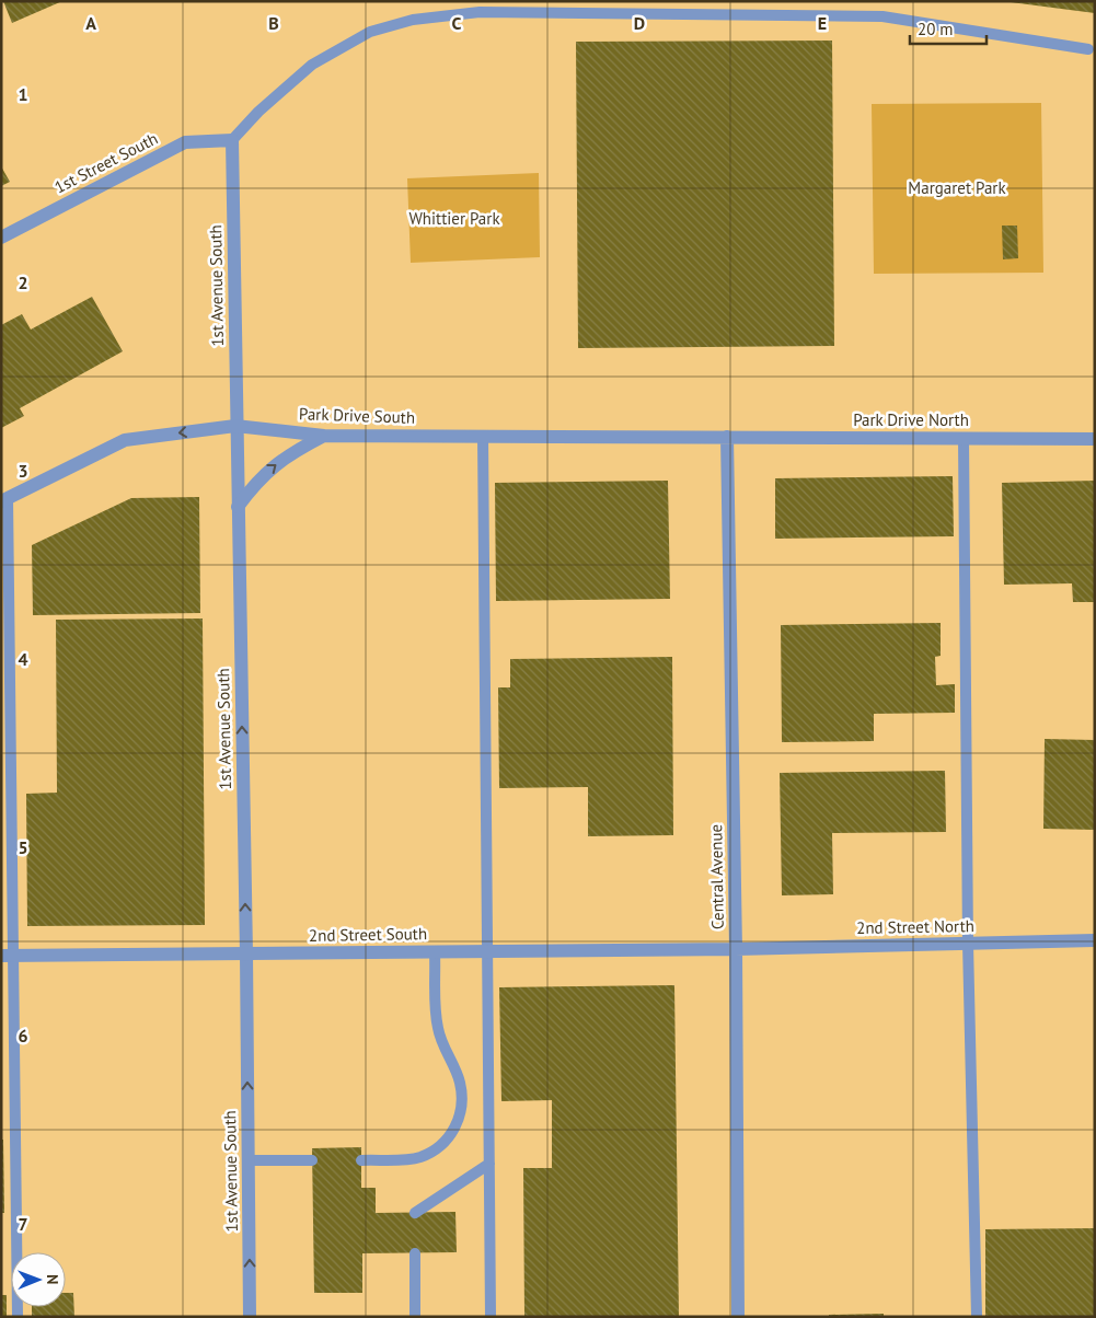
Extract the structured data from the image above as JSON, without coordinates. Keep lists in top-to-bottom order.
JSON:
{
  "streets": {
    "street": [
      "1st Street South",
      "1st Avenue South",
      "Park Drive South",
      "Park Drive North",
      "Central Avenue",
      "2nd Street North",
      "2nd Street South"
    ]
  },
  "crossings": [
    ["1st Street South", "1st Avenue South"],
    ["1st Avenue South", "Park Drive South"],
    ["1st Avenue South", "2nd Street South"],
    ["Park Drive South", "Park Drive North"],
    ["Park Drive South", "Central Avenue"],
    ["Park Drive North", "Central Avenue"],
    ["Central Avenue", "2nd Street North"],
    ["Central Avenue", "2nd Street South"],
    ["2nd Street North", "2nd Street South"]
  ],
  "one_way": ["1st Avenue South"],
  "parks": ["Margaret Park", "Whittier Park"],
  "scale_bar": "20 m",
  "north": "right",
  "grid": {
    "columns": [
      "A",
      "B",
      "C",
      "D",
      "E"
    ],
    "rows": [
      "1",
      "2",
      "3",
      "4",
      "5",
      "6",
      "7"
    ]
  }
}
